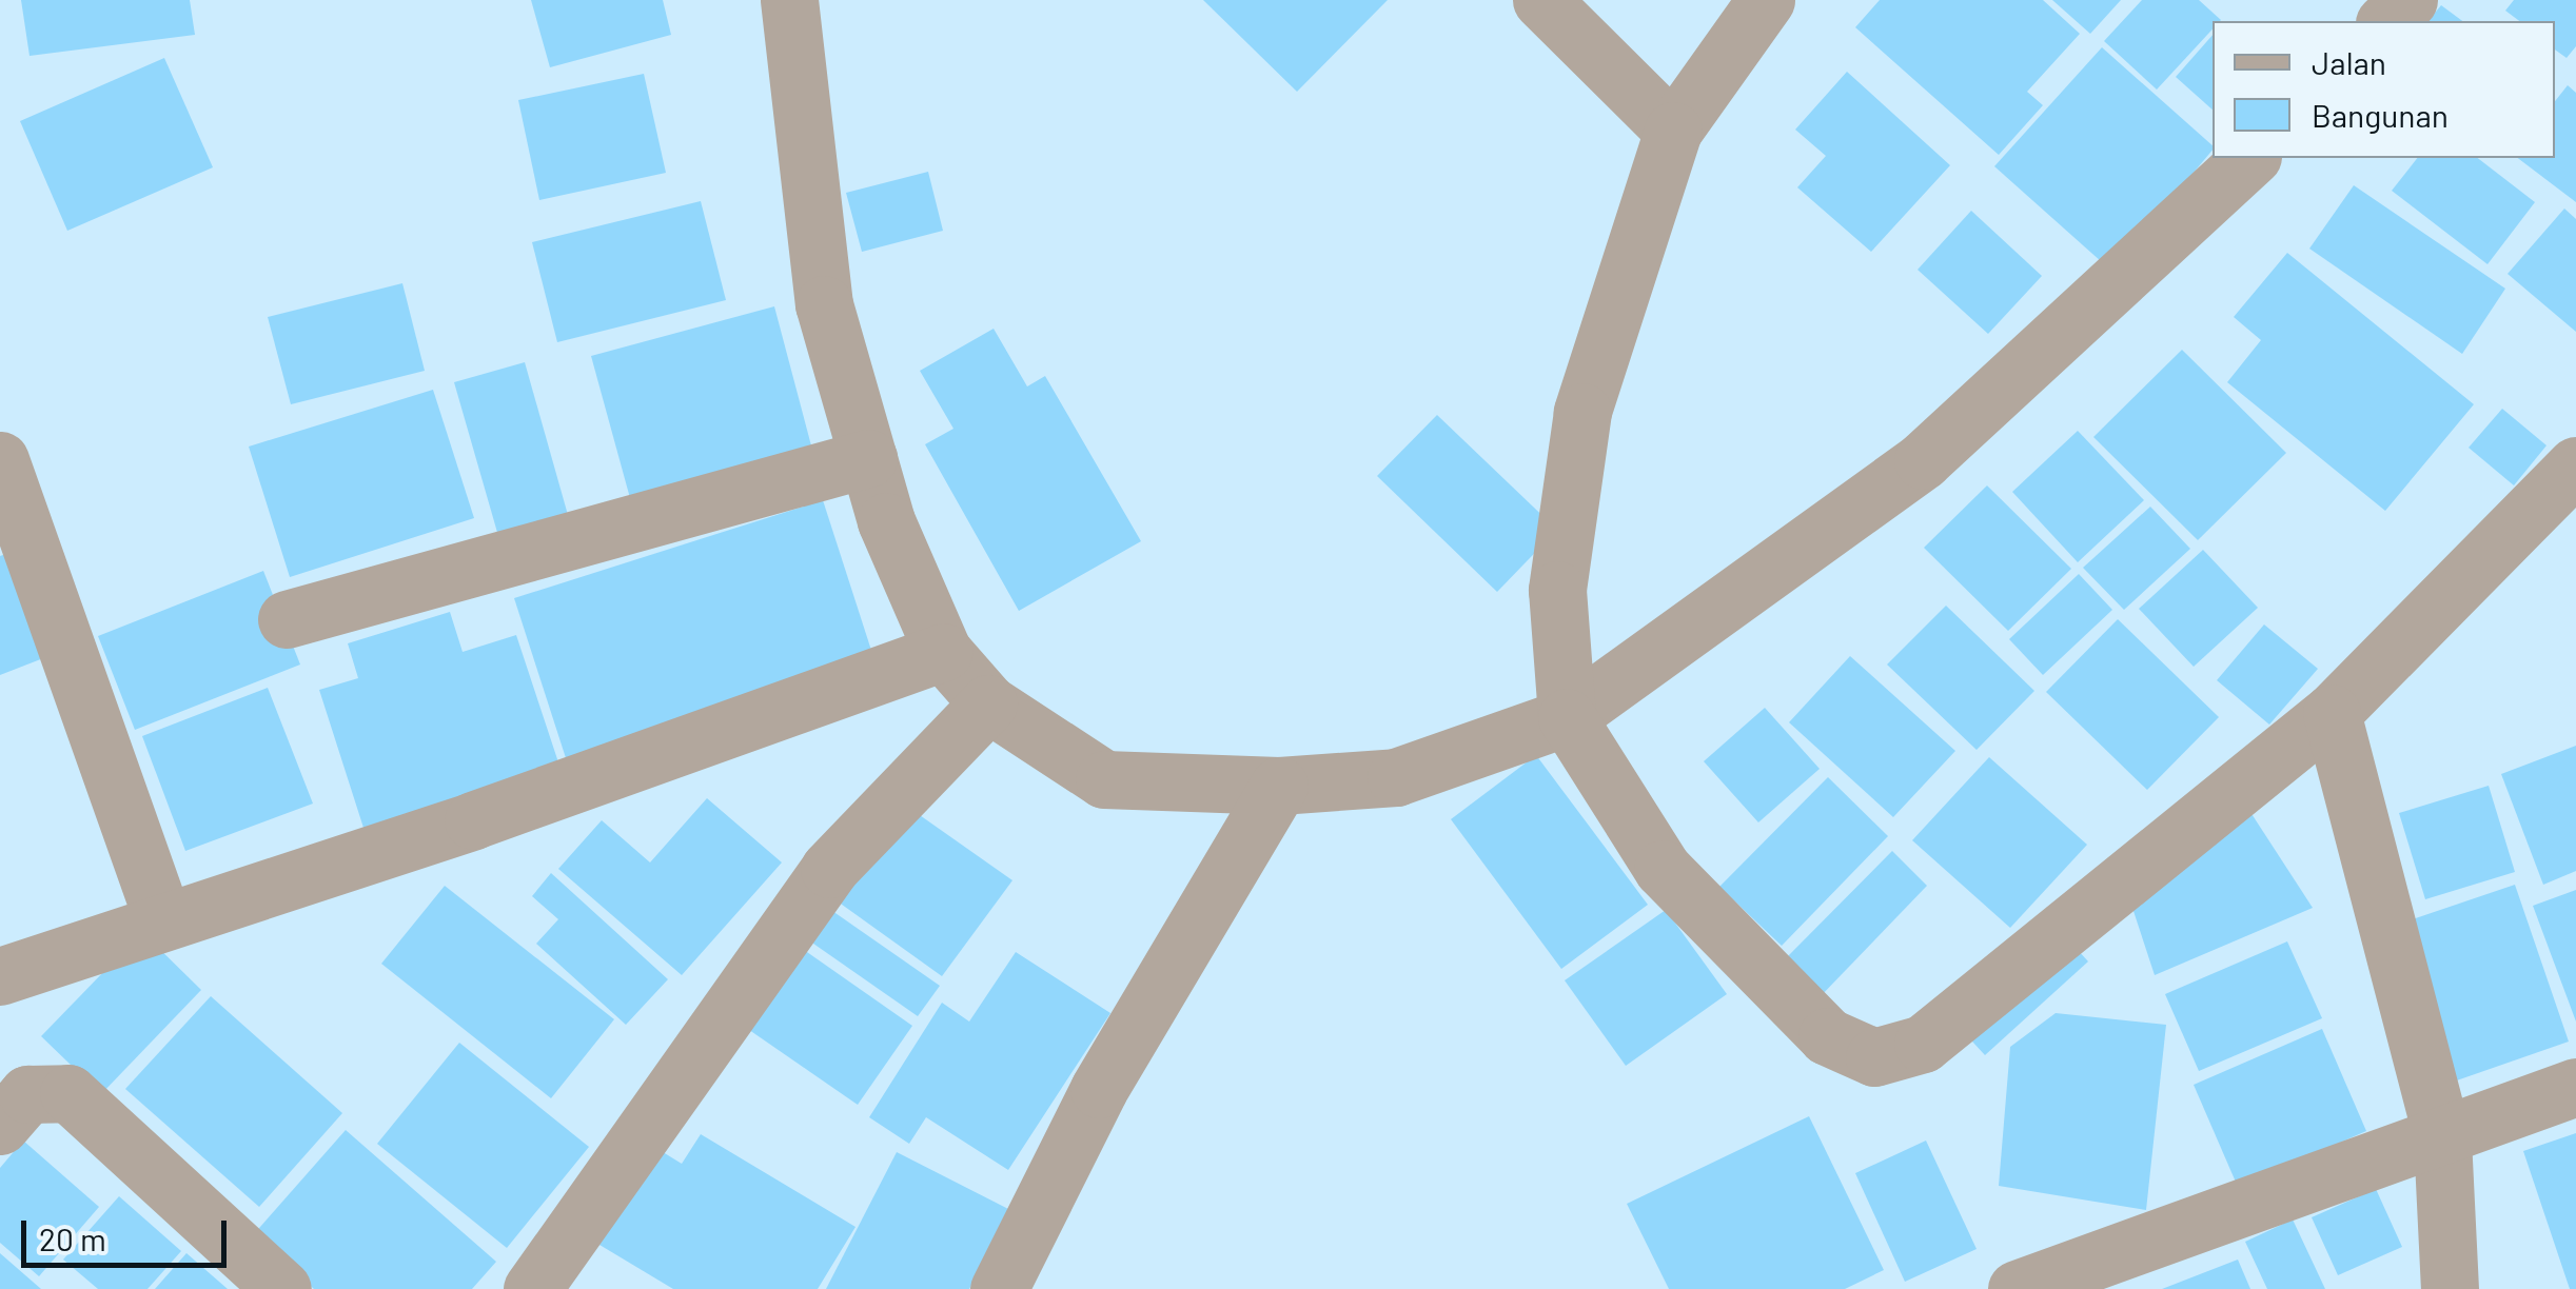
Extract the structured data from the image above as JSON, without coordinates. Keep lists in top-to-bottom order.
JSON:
{
  "legend": ["Jalan", "Bangunan"],
  "scale_bar": "20 m"
}
